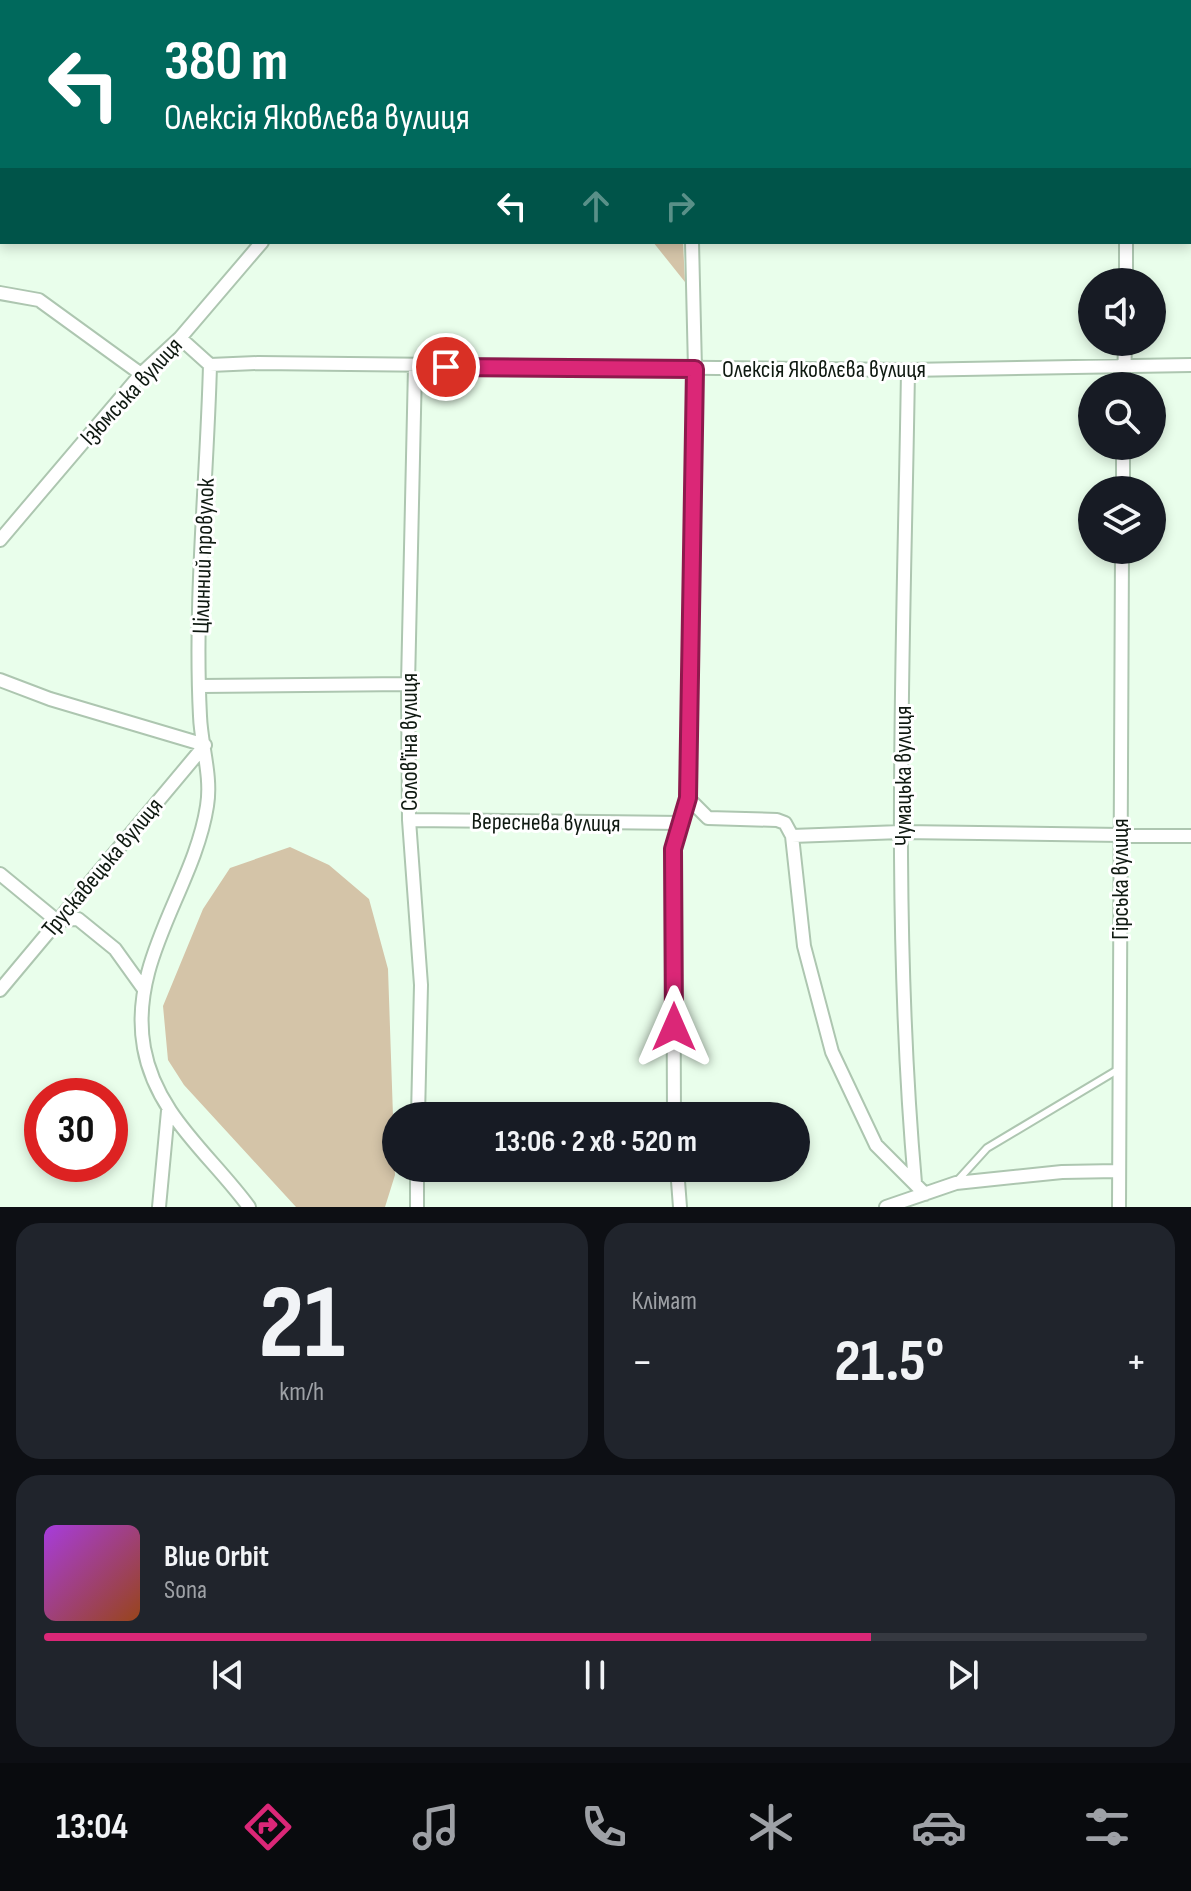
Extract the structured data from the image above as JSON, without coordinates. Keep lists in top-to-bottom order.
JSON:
{
  "streets": {
    "street": [
      "Олексія Яковлєва вулиця",
      "Ізюмська вулиця",
      "Цілинний провулок",
      "Солов'їна вулиця",
      "Чумацька вулиця",
      "Вереснева вулиця",
      "Трускавецька вулиця",
      "Гірська вулиця"
    ]
  },
  "crossings": [
    ["Олексія Яковлєва вулиця", "Цілинний провулок"],
    ["Олексія Яковлєва вулиця", "Солов'їна вулиця"],
    ["Олексія Яковлєва вулиця", "Чумацька вулиця"],
    ["Цілинний провулок", "Трускавецька вулиця"],
    ["Солов'їна вулиця", "Вереснева вулиця"]
  ],
  "page": {
    "turn": ["380 m", "Олексія Яковлєва вулиця"],
    "limit": "30",
    "trip": "13:06 · 2 хв · 520 m",
    "tile": [
      ["21", "km/h"],
      "Клімат"
    ],
    "heat": ["−", "21.5°", "+"],
    "song": ["Blue Orbit", "Sona"],
    "tabs": "13:04"
  }
}
